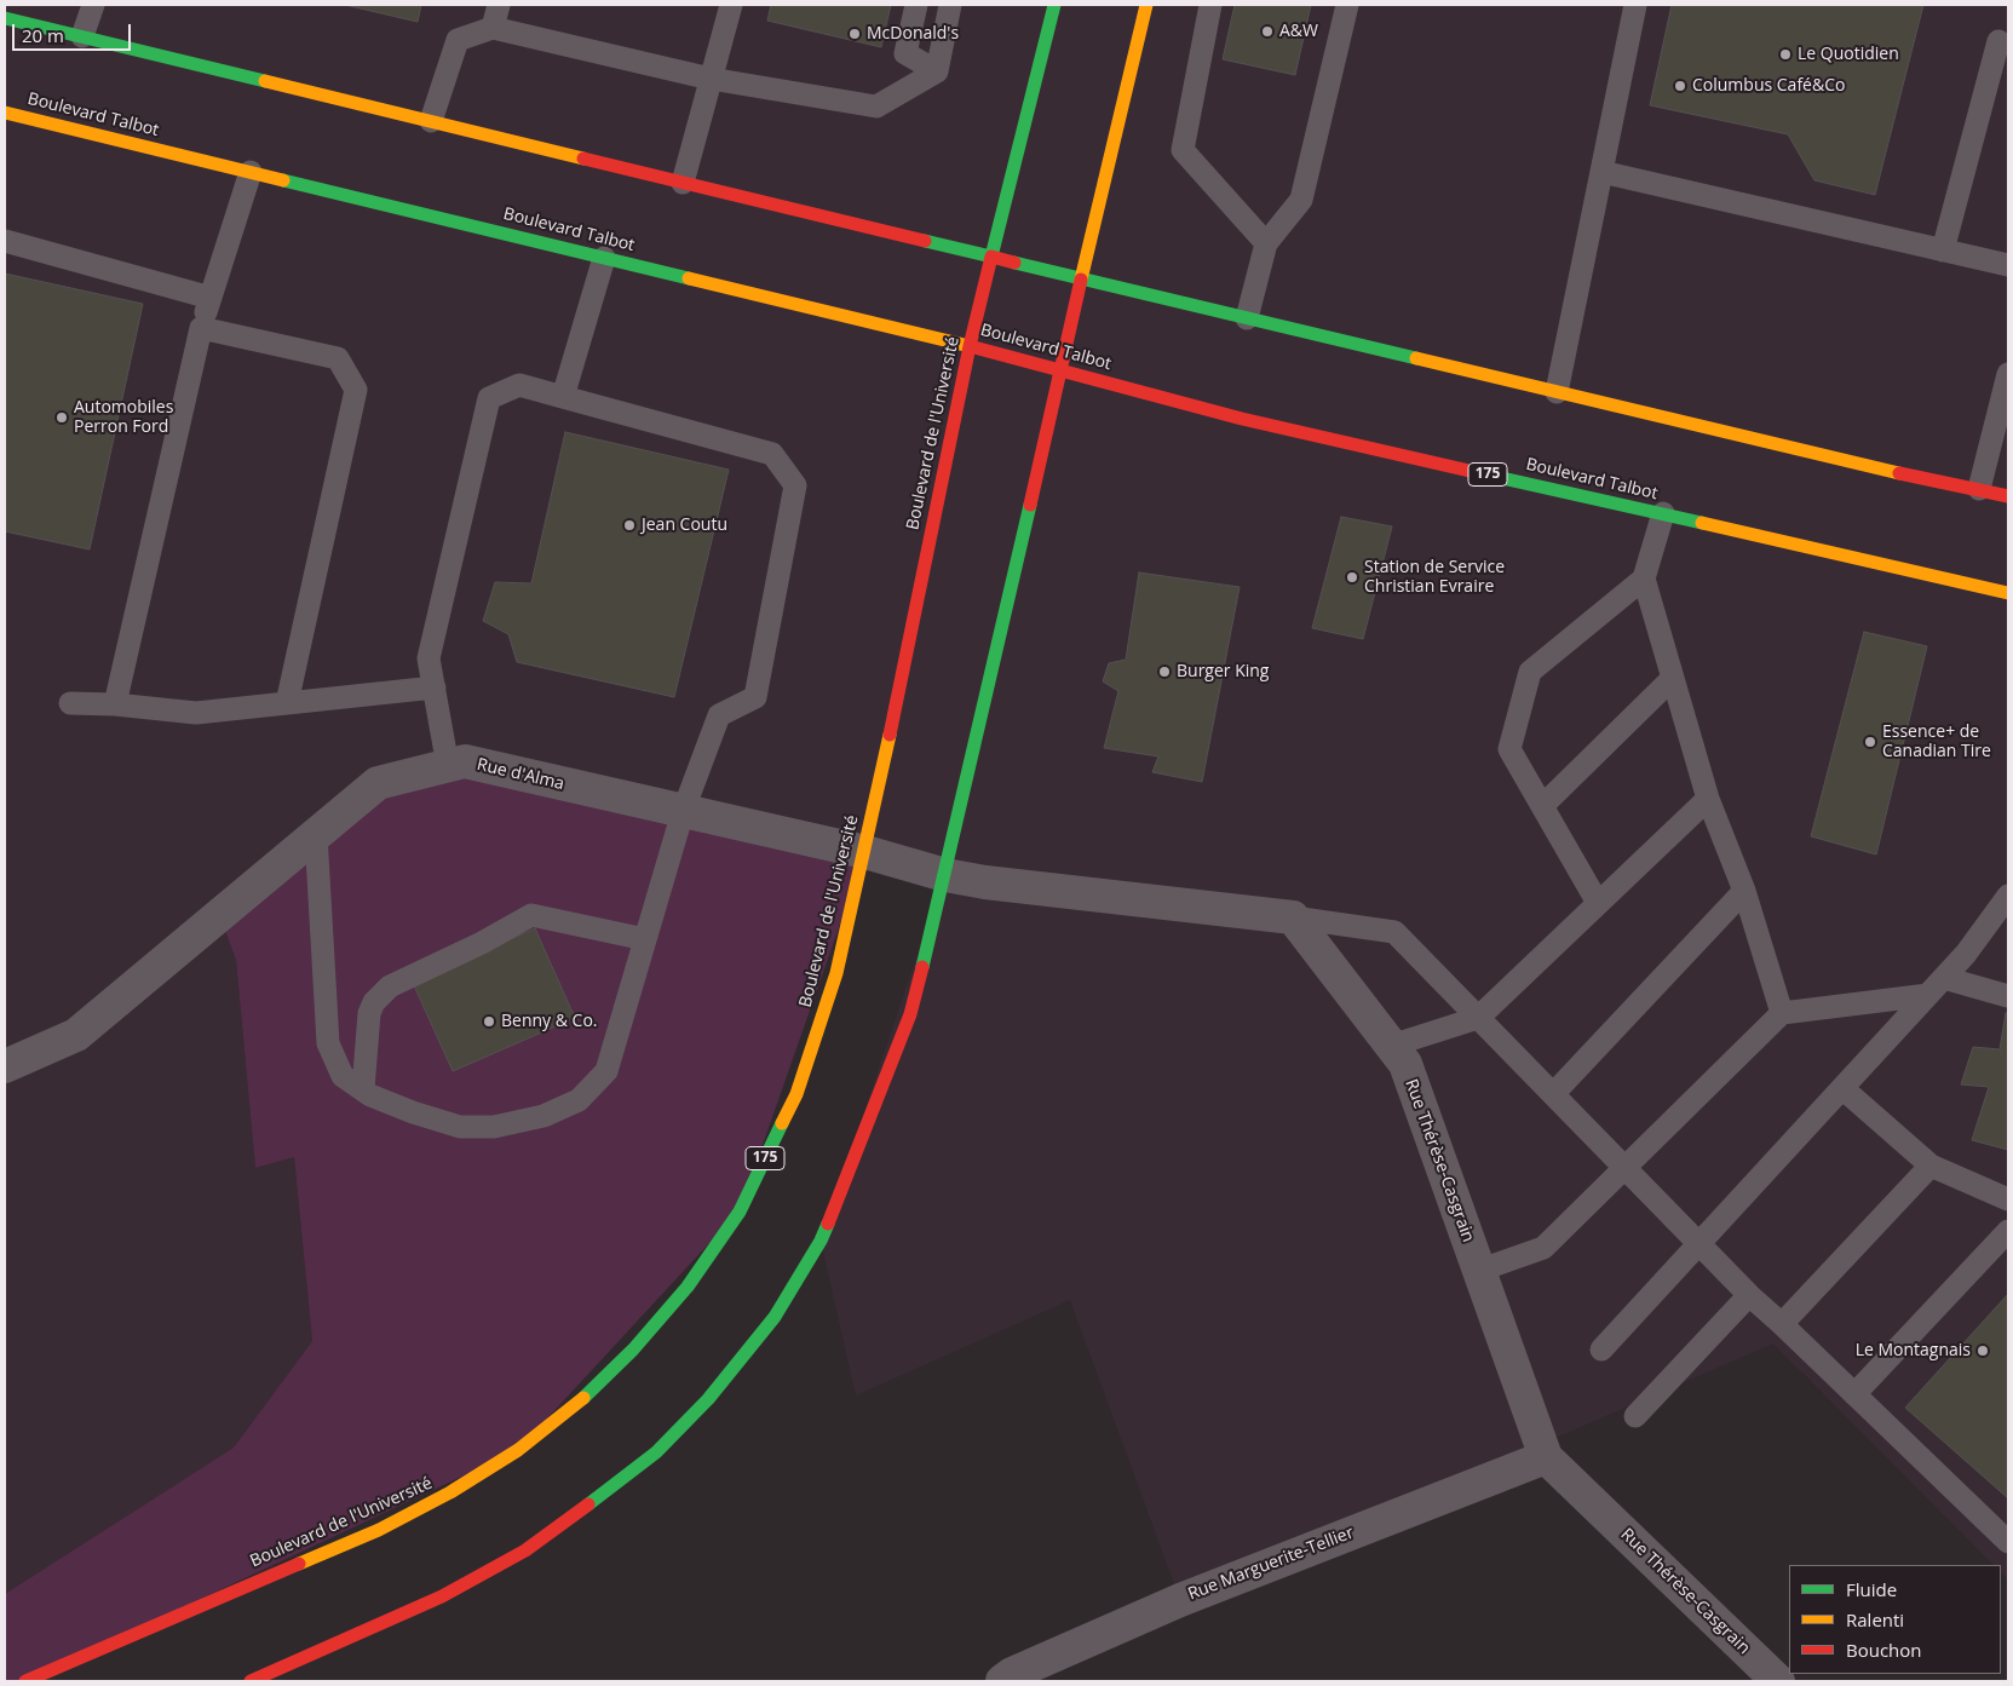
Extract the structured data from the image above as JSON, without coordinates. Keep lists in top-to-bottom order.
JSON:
{
  "streets": {
    "main road": ["Boulevard Talbot", "Boulevard de l'Université", "175"],
    "street": ["Rue d'Alma", "Rue Thérèse-Casgrain", "Rue Marguerite-Tellier"]
  },
  "crossings": [
    ["Boulevard Talbot", "Boulevard de l'Université"],
    ["Boulevard de l'Université", "Rue d'Alma"],
    ["Rue Thérèse-Casgrain", "Rue Marguerite-Tellier"]
  ],
  "places": [
    "A&W",
    "McDonald's",
    "Le Quotidien",
    "Columbus Café&Co",
    "Automobiles Perron Ford",
    "Jean Coutu",
    "Station de Service Christian Evraire",
    "Burger King",
    "Essence+ de Canadian Tire",
    "Benny & Co.",
    "Le Montagnais"
  ],
  "legend": ["Fluide", "Ralenti", "Bouchon"],
  "scale_bar": "20 m"
}
